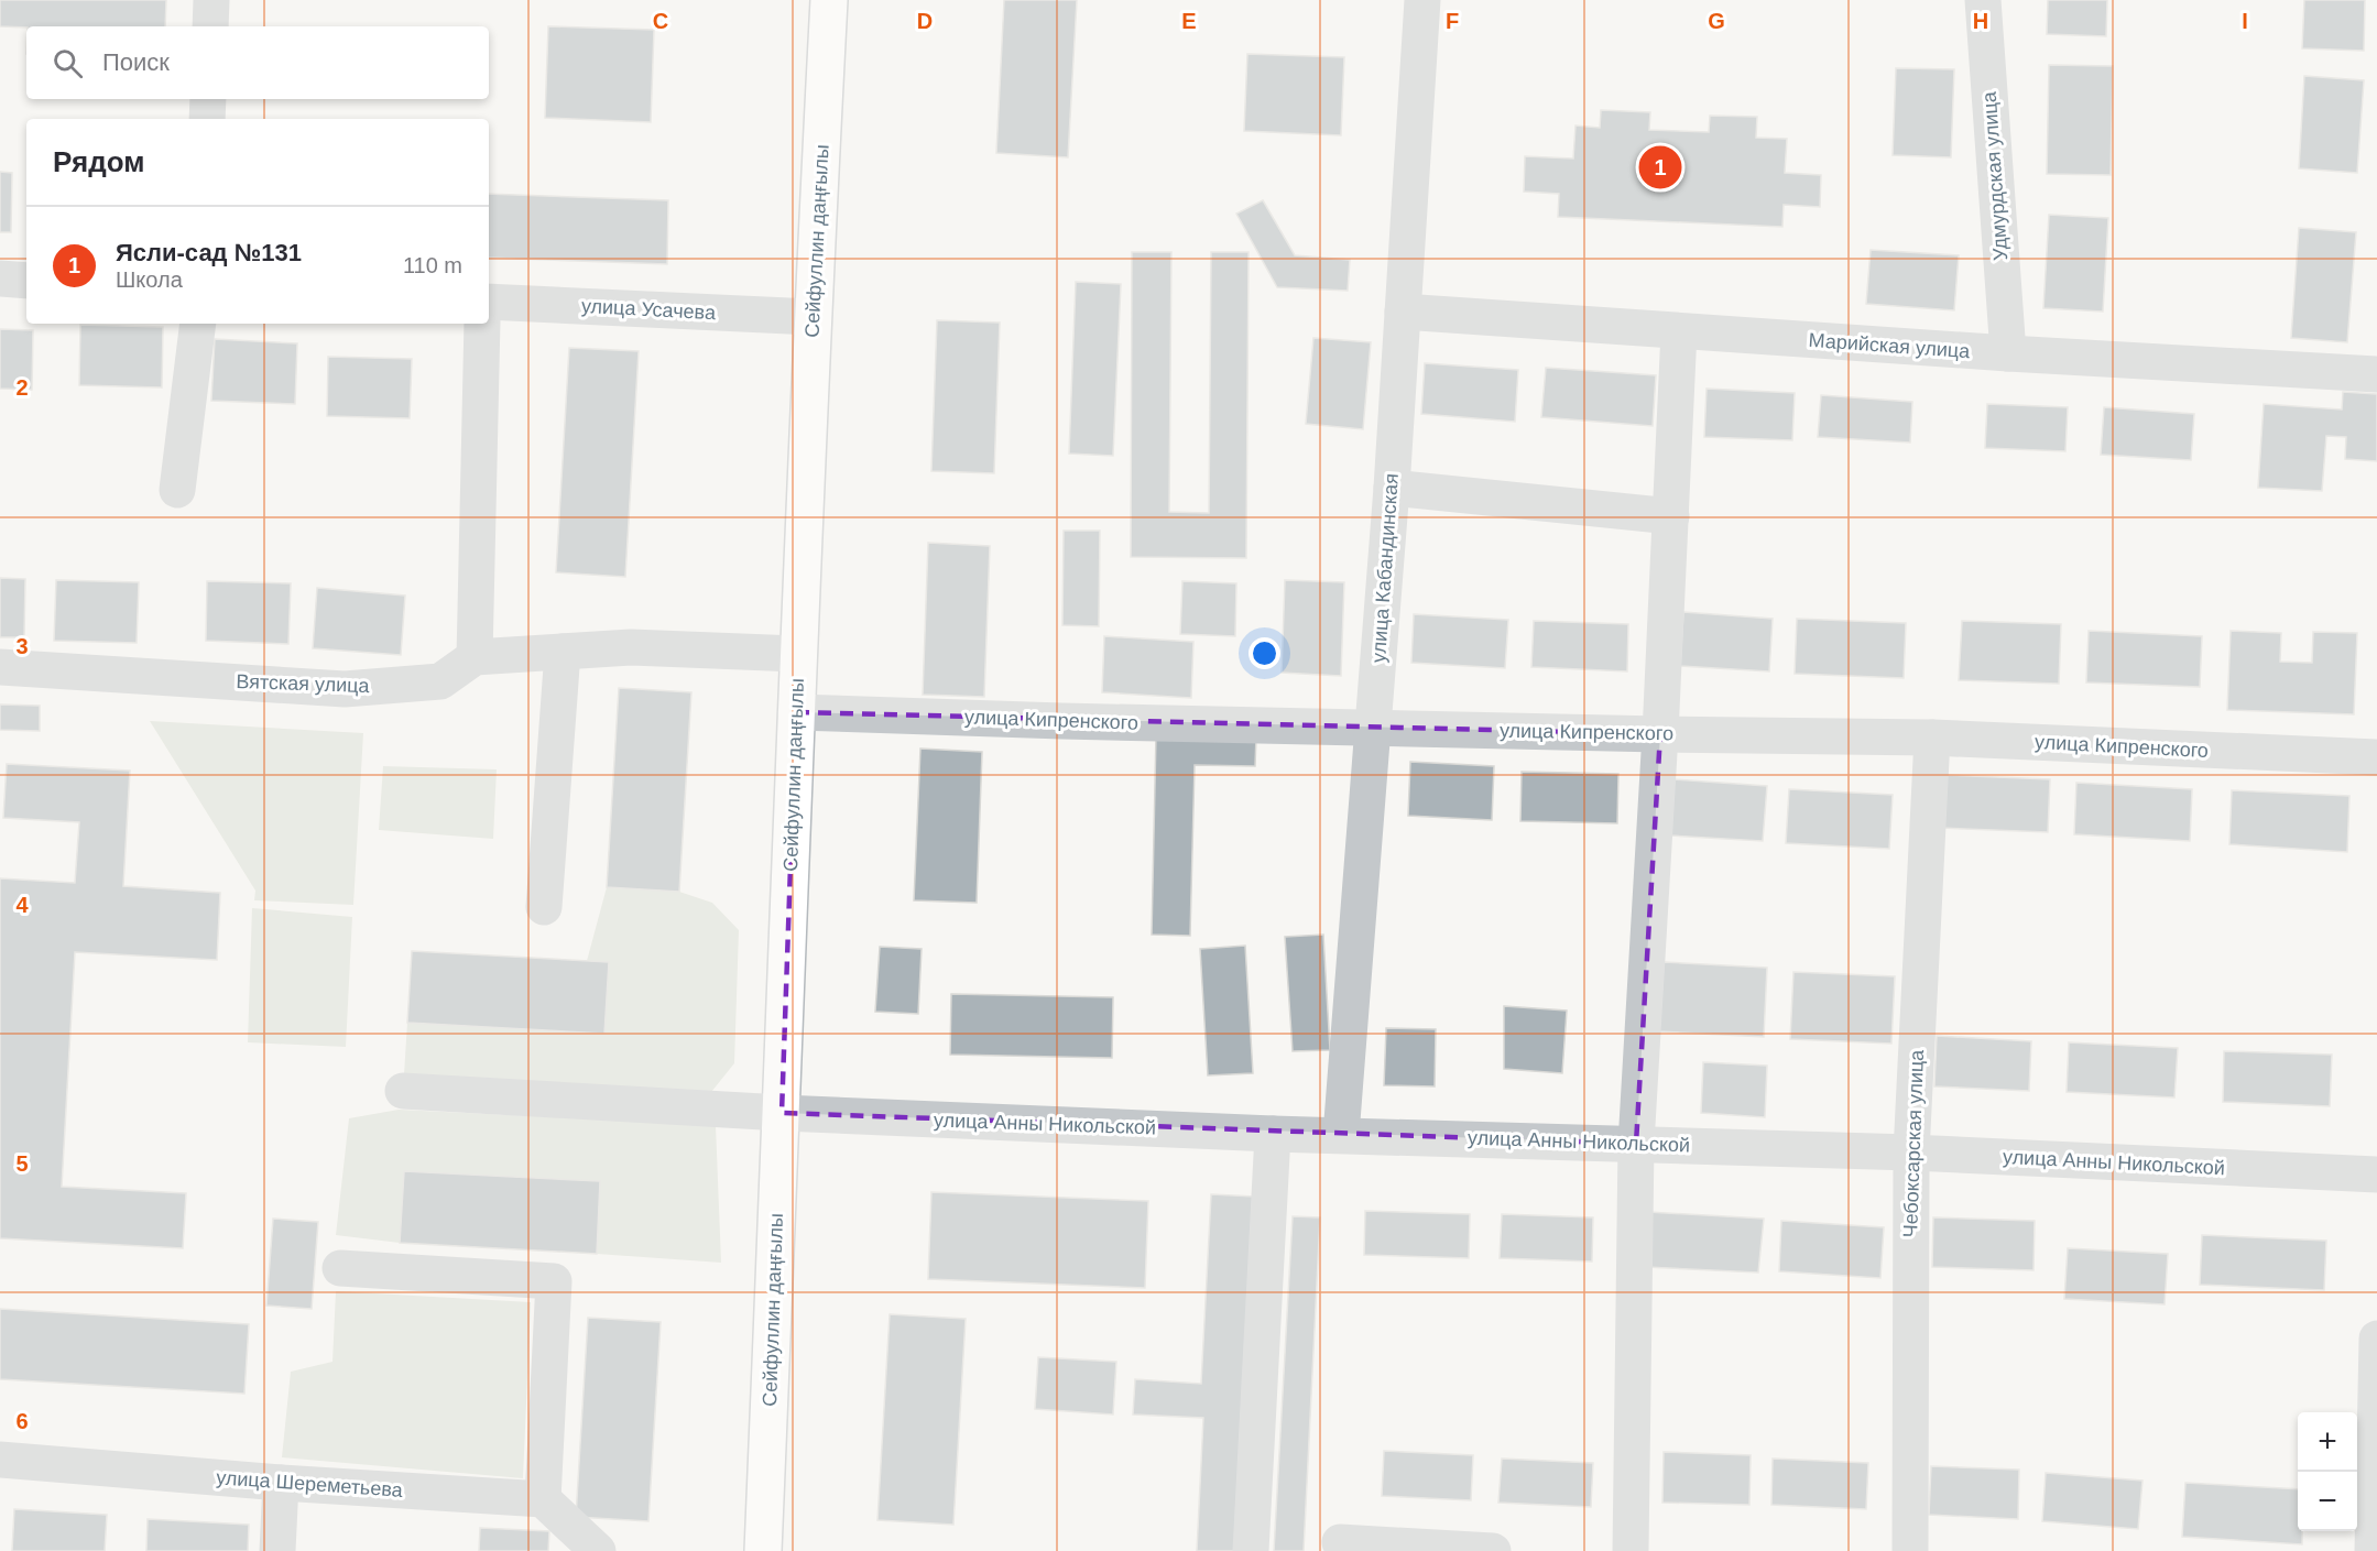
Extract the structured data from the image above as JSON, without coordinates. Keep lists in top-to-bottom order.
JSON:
{
  "streets": {
    "main road": ["Сейфуллин даңғылы"],
    "street": [
      "Удмурдская улица",
      "улица Усачева",
      "Марийская улица",
      "улица Кабандинская",
      "Вятская улица",
      "улица Кипренского",
      "улица Анны Никольской",
      "Чебоксарская улица",
      "улица Шереметьева"
    ]
  },
  "crossings": [
    ["Удмурдская улица", "Марийская улица"],
    ["Сейфуллин даңғылы", "улица Усачева"],
    ["Сейфуллин даңғылы", "улица Кипренского"],
    ["Сейфуллин даңғылы", "улица Анны Никольской"],
    ["Марийская улица", "улица Кабандинская"],
    ["улица Кабандинская", "улица Кипренского"],
    ["улица Кабандинская", "улица Анны Никольской"],
    ["улица Кипренского", "Чебоксарская улица"],
    ["улица Анны Никольской", "Чебоксарская улица"]
  ],
  "page": {
    "search": "Поиск",
    "heading": "Рядом",
    "pins": "1",
    "list": [
      {
        "mark": "1",
        "name": "Ясли-сад №131",
        "note": "Школа",
        "value": "110 m"
      }
    ],
    "map_buttons": ["+", "−"]
  },
  "grid": {
    "columns": [
      "C",
      "D",
      "E",
      "F",
      "G",
      "H",
      "I"
    ],
    "rows": [
      "2",
      "3",
      "4",
      "5",
      "6"
    ]
  }
}
